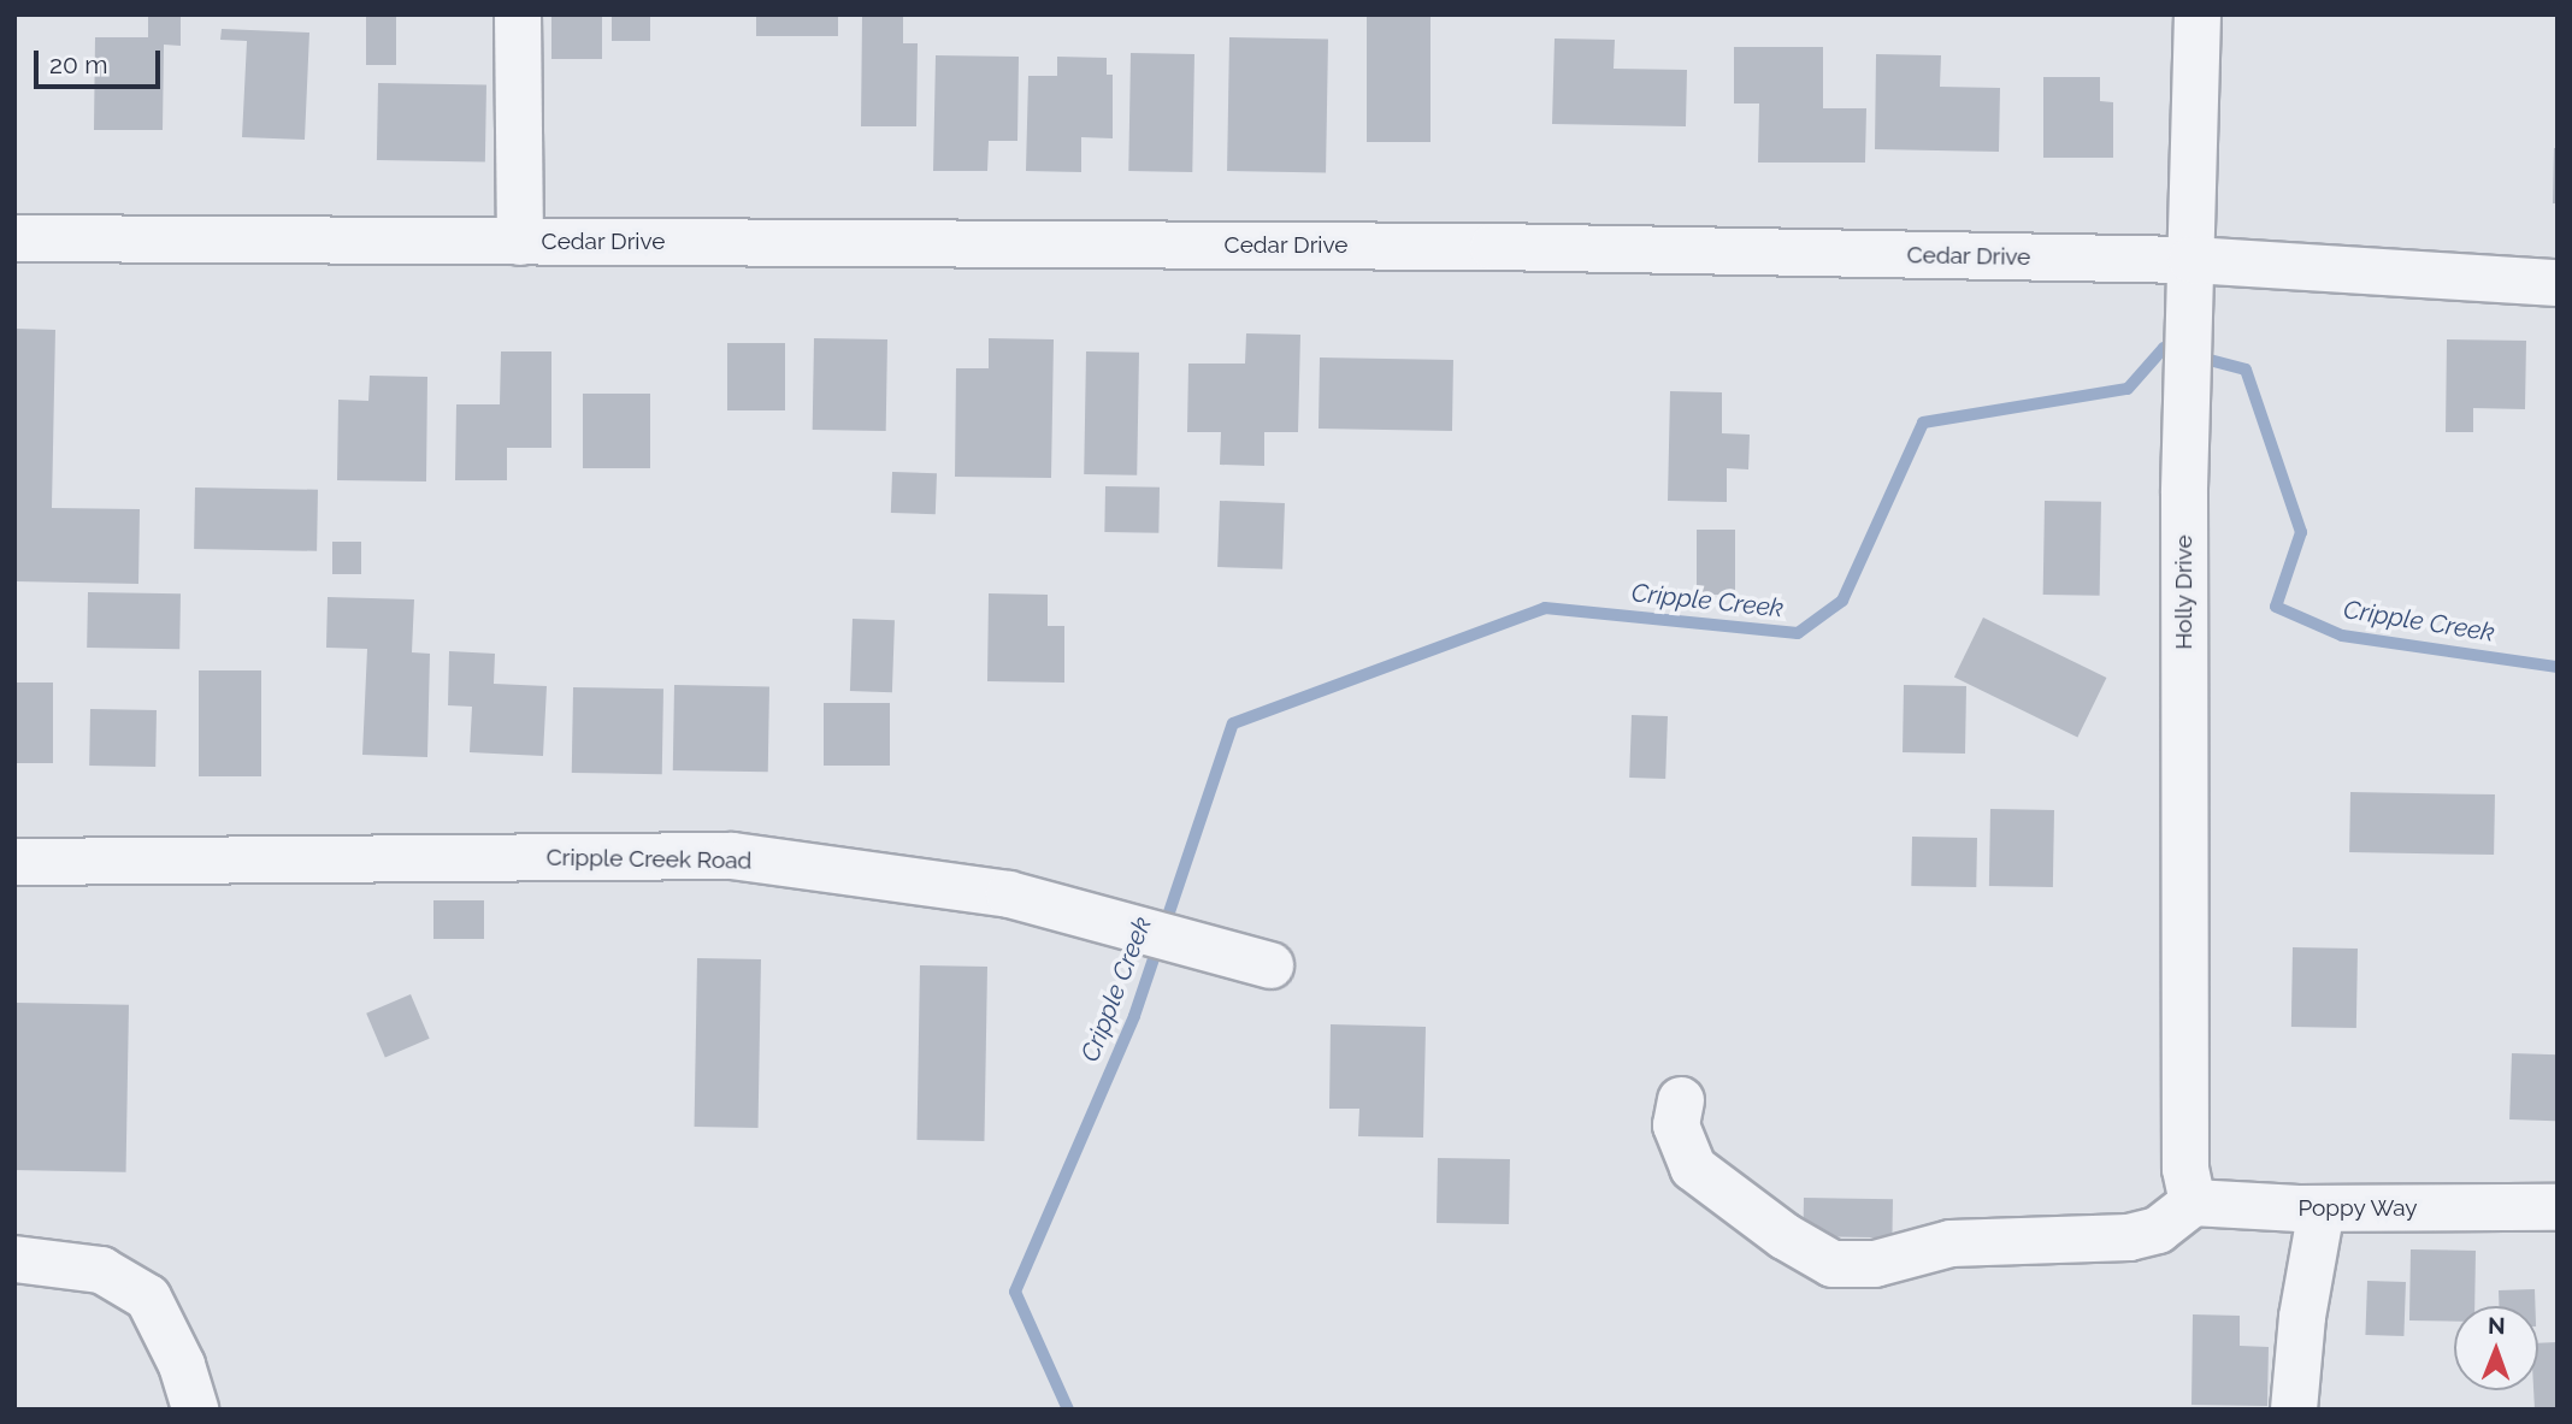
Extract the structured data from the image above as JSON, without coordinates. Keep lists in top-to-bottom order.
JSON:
{
  "streets": {
    "street": [
      "Cedar Drive",
      "Holly Drive",
      "Cripple Creek Road",
      "Poppy Way"
    ]
  },
  "crossings": [
    ["Cedar Drive", "Holly Drive"],
    ["Holly Drive", "Poppy Way"]
  ],
  "water": ["Cripple Creek"],
  "scale_bar": "20 m",
  "north": "top"
}
